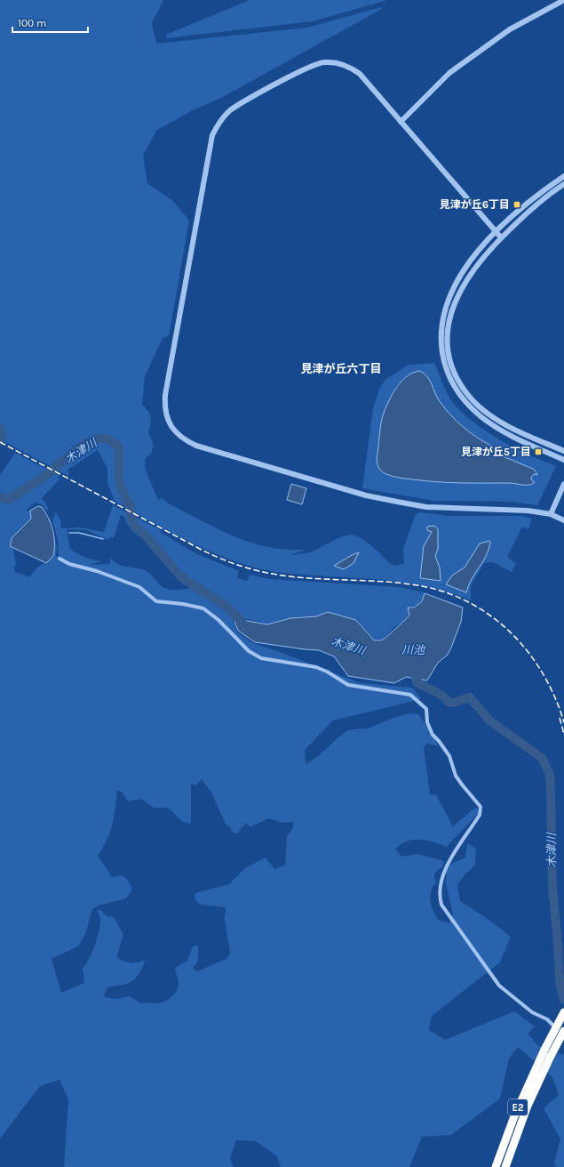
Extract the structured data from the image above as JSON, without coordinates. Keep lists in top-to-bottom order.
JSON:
{
  "streets": {
    "highway": ["E2"]
  },
  "districts": ["見津が丘六丁目"],
  "water": ["木津川", "川池"],
  "places": {
    "transit": ["見津が丘6丁目", "見津が丘5丁目"]
  },
  "scale_bar": "100 m"
}
